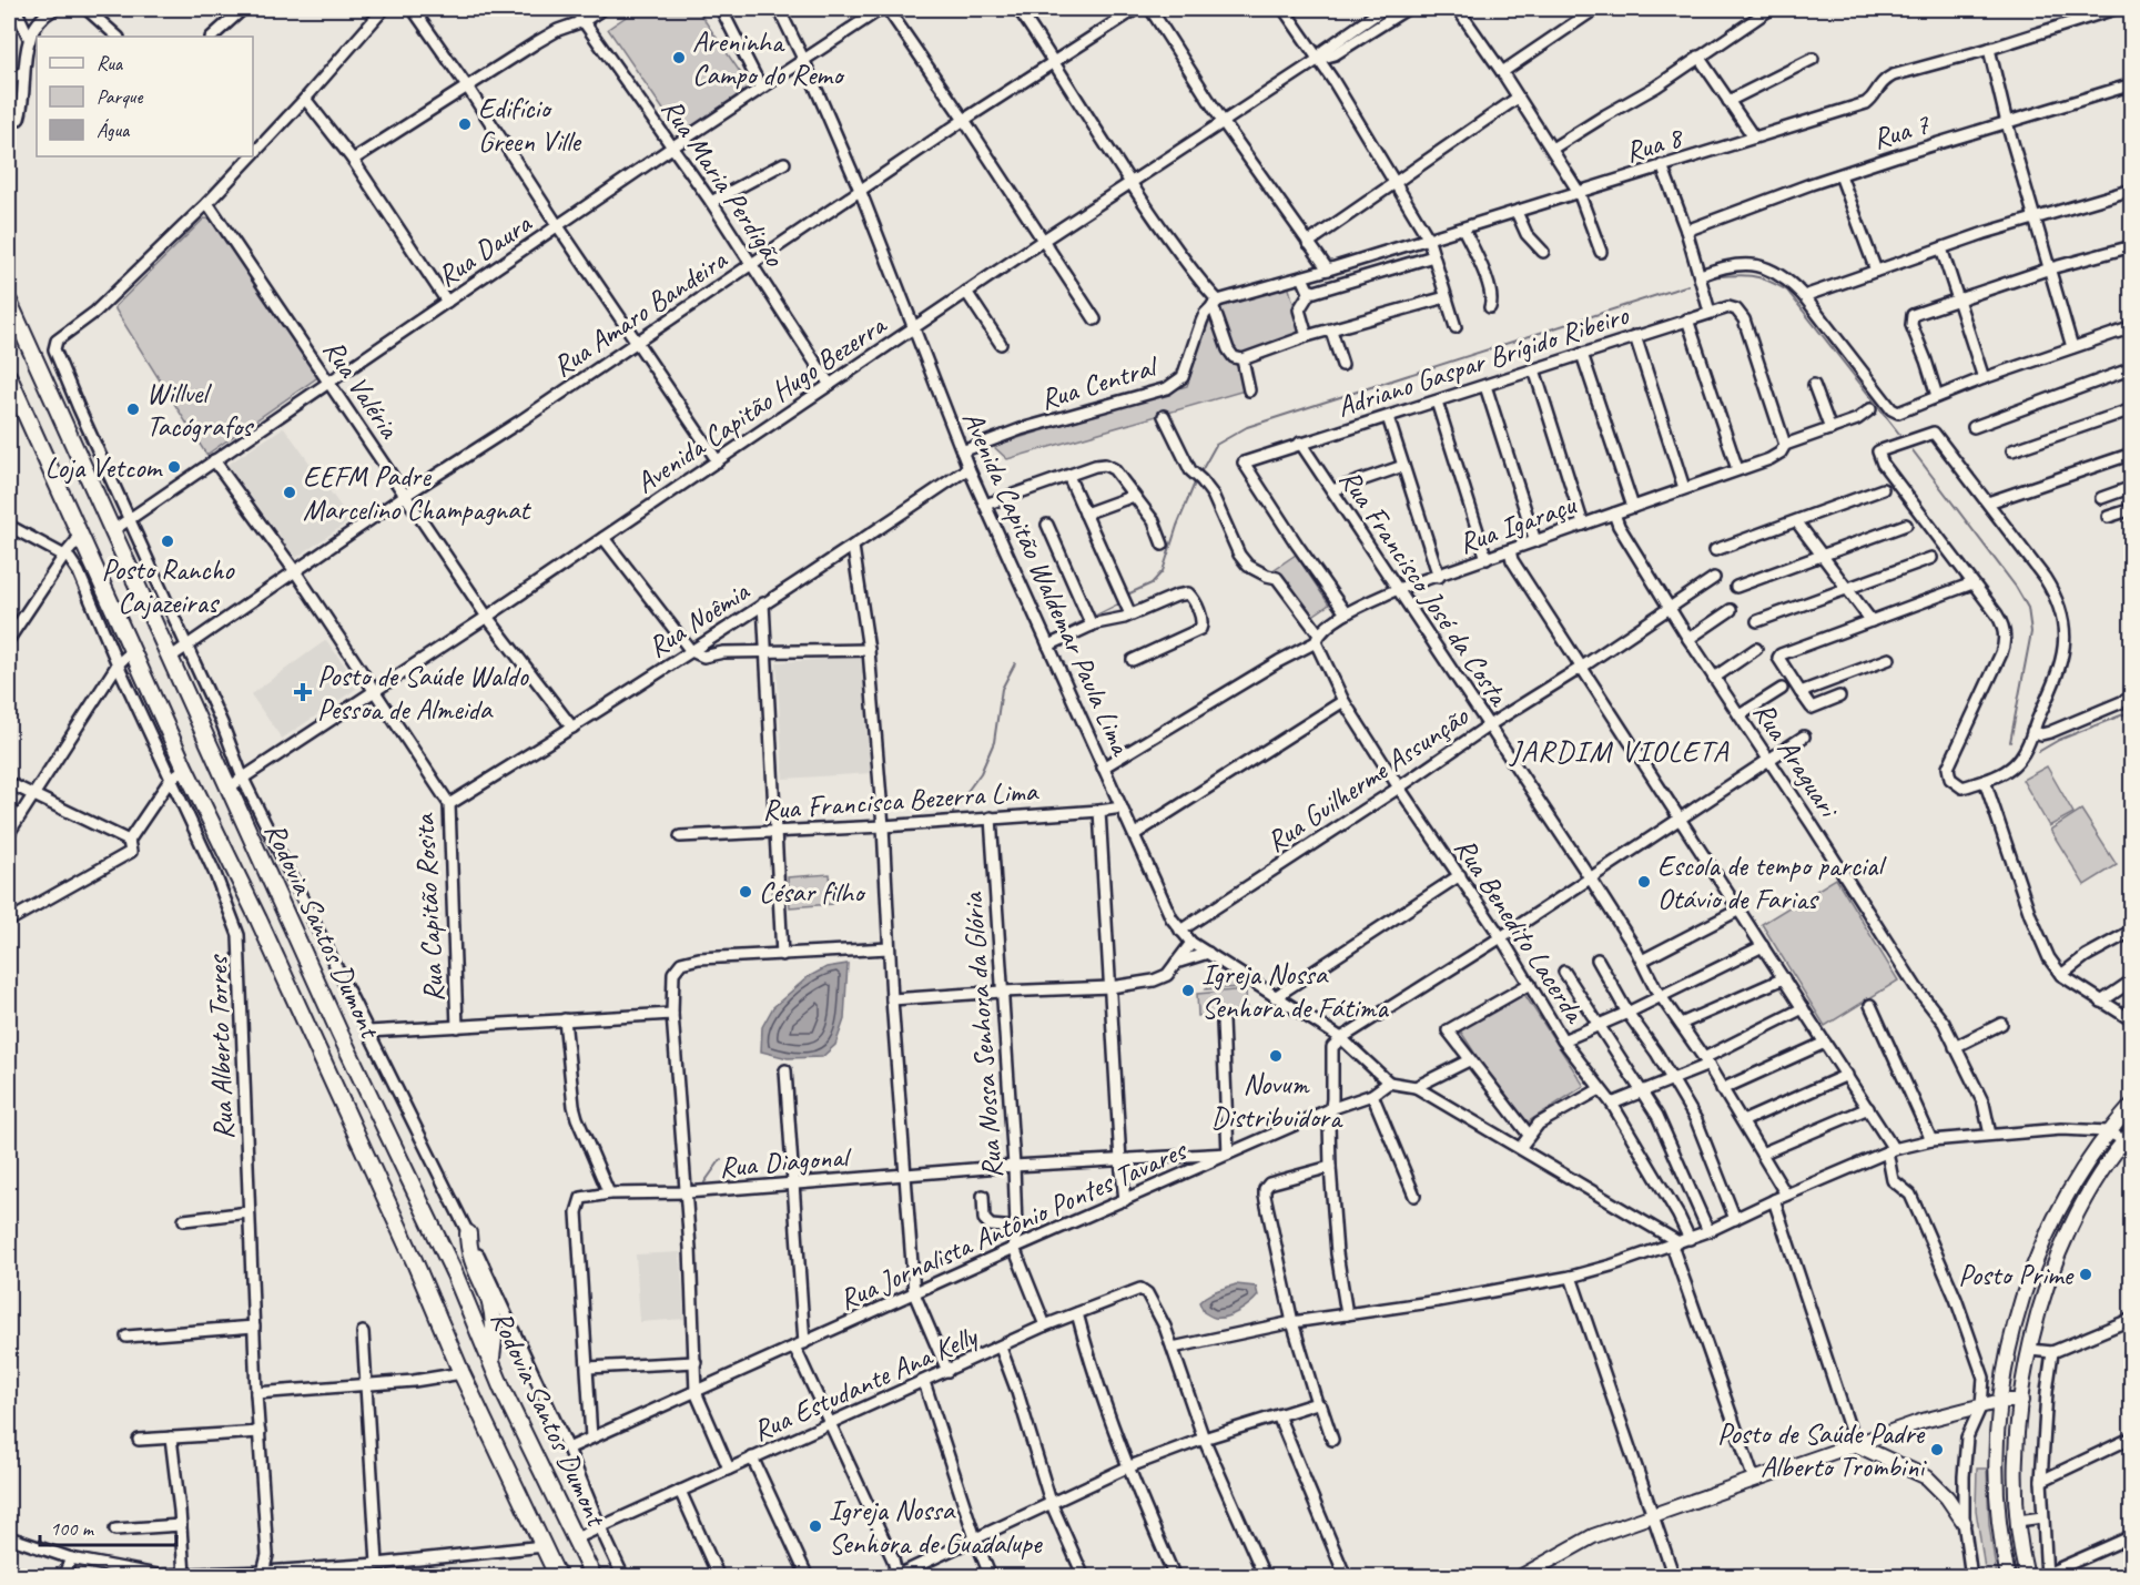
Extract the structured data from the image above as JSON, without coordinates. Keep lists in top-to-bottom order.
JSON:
{
  "streets": {
    "highway": ["Rodovia Santos Dumont"],
    "street": [
      "Rua 7",
      "Rua 8",
      "Rua Maria Perdigão",
      "Rua Daura",
      "Rua Amaro Bandeira",
      "Adriano Gaspar Brígido Ribeiro",
      "Rua Central",
      "Rua Valéria",
      "Avenida Capitão Hugo Bezerra",
      "Rua Igaraçu",
      "Avenida Capitão Waldemar Paula Lima",
      "Rua Francisco José da Costa",
      "Rua Noêmia",
      "Rua Araguari",
      "Rua Guilherme Assunção",
      "Rua Francisca Bezerra Lima",
      "Rua Capitão Rosita",
      "Rua Benedito Lacerda",
      "Rua Nossa Senhora da Glória",
      "Rua Alberto Torres",
      "Rua Diagonal",
      "Rua Jornalista Antônio Pontes Tavares",
      "Rua Estudante Ana Kelly"
    ]
  },
  "crossings": [
    ["Rua Maria Perdigão", "Rua Daura"],
    ["Rua Maria Perdigão", "Rua Amaro Bandeira"],
    ["Rua Maria Perdigão", "Avenida Capitão Hugo Bezerra"],
    ["Rua Daura", "Rua Valéria"],
    ["Rua Daura", "Avenida Capitão Waldemar Paula Lima"],
    ["Rua Daura", "Rua Capitão Rosita"],
    ["Rua Daura", "Rodovia Santos Dumont"],
    ["Rua Amaro Bandeira", "Rua Valéria"],
    ["Rua Amaro Bandeira", "Avenida Capitão Waldemar Paula Lima"],
    ["Rua Amaro Bandeira", "Rua Capitão Rosita"],
    ["Rua Amaro Bandeira", "Rodovia Santos Dumont"],
    ["Adriano Gaspar Brígido Ribeiro", "Rua Igaraçu"],
    ["Adriano Gaspar Brígido Ribeiro", "Rua Francisco José da Costa"],
    ["Rua Central", "Avenida Capitão Waldemar Paula Lima"],
    ["Rua Valéria", "Avenida Capitão Hugo Bezerra"],
    ["Rua Valéria", "Rua Noêmia"],
    ["Avenida Capitão Hugo Bezerra", "Avenida Capitão Waldemar Paula Lima"],
    ["Avenida Capitão Hugo Bezerra", "Rua Capitão Rosita"],
    ["Avenida Capitão Hugo Bezerra", "Rodovia Santos Dumont"],
    ["Rua Igaraçu", "Avenida Capitão Waldemar Paula Lima"],
    ["Rua Igaraçu", "Rua Francisco José da Costa"],
    ["Rua Igaraçu", "Rua Araguari"],
    ["Rua Igaraçu", "Rua Benedito Lacerda"],
    ["Avenida Capitão Waldemar Paula Lima", "Rua Noêmia"],
    ["Avenida Capitão Waldemar Paula Lima", "Rua Guilherme Assunção"],
    ["Avenida Capitão Waldemar Paula Lima", "Rua Francisca Bezerra Lima"],
    ["Avenida Capitão Waldemar Paula Lima", "Rua Jornalista Antônio Pontes Tavares"],
    ["Rua Francisco José da Costa", "Rua Guilherme Assunção"],
    ["Rua Noêmia", "Rua Capitão Rosita"],
    ["Rua Araguari", "Rua Guilherme Assunção"],
    ["Rua Guilherme Assunção", "Rua Benedito Lacerda"],
    ["Rua Francisca Bezerra Lima", "Rua Nossa Senhora da Glória"],
    ["Rodovia Santos Dumont", "Rua Estudante Ana Kelly"],
    ["Rua Nossa Senhora da Glória", "Rua Diagonal"],
    ["Rua Nossa Senhora da Glória", "Rua Jornalista Antônio Pontes Tavares"],
    ["Rua Nossa Senhora da Glória", "Rua Estudante Ana Kelly"],
    ["Rua Diagonal", "Rua Jornalista Antônio Pontes Tavares"]
  ],
  "districts": ["JARDIM VIOLETA"],
  "places": {
    "other": [
      "Areninha Campo do Remo",
      "Edifício Green Ville",
      "Willvel Tacógrafos",
      "Loja Vetcom",
      "EEFM Padre Marcelino Champagnat",
      "Posto Rancho Cajazeiras",
      "Escola de tempo parcial Otávio de Farias",
      "César filho",
      "Igreja Nossa Senhora de Fátima",
      "Novum Distribuidora",
      "Posto Prime",
      "Posto de Saúde Padre Alberto Trombini",
      "Igreja Nossa Senhora de Guadalupe"
    ],
    "health": ["Posto de Saúde Waldo Pessoa de Almeida"]
  },
  "legend": ["Rua", "Parque", "Água"],
  "scale_bar": "100 m"
}
